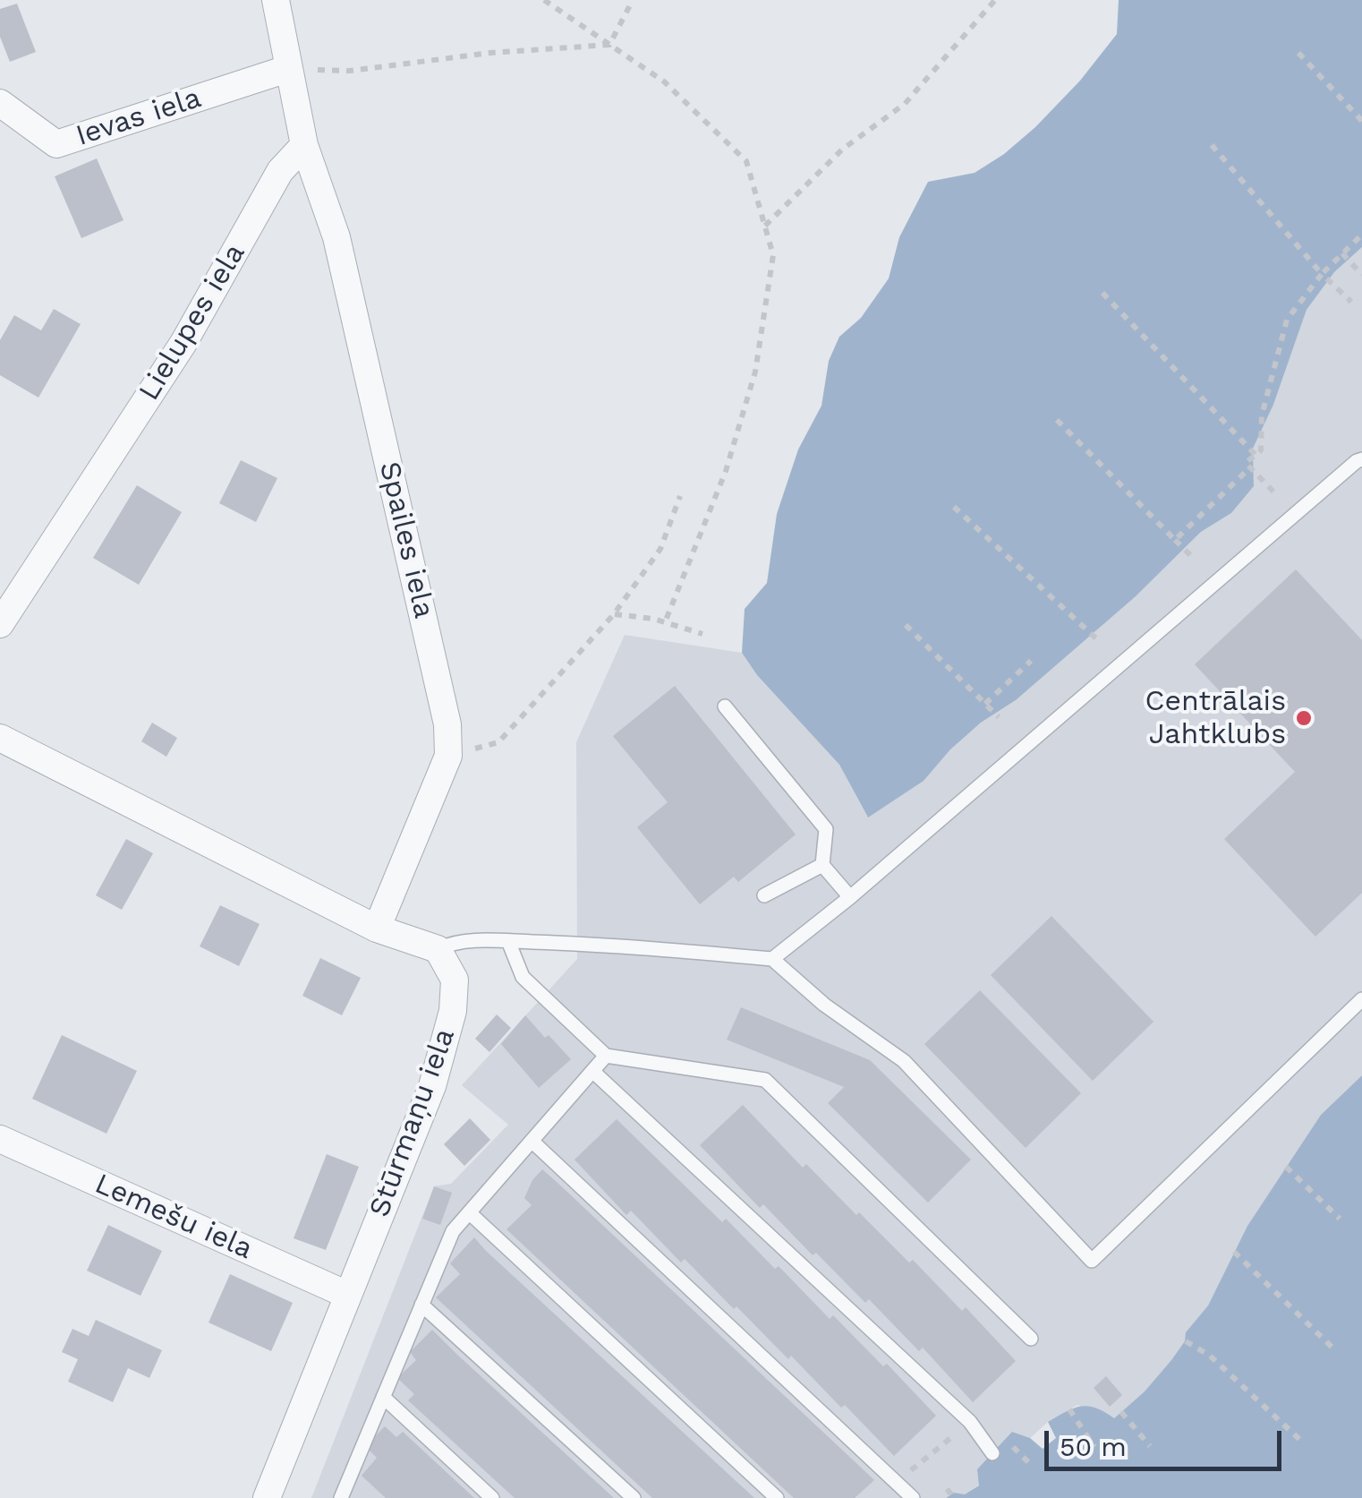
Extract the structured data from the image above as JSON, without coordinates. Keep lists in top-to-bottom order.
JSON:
{
  "streets": {
    "street": [
      "Ievas iela",
      "Lielupes iela",
      "Spailes iela",
      "Stūrmaņu iela",
      "Lemešu iela"
    ]
  },
  "crossings": [
    ["Lielupes iela", "Spailes iela"],
    ["Stūrmaņu iela", "Lemešu iela"]
  ],
  "places": ["Centrālais Jahtklubs"],
  "scale_bar": "50 m"
}
